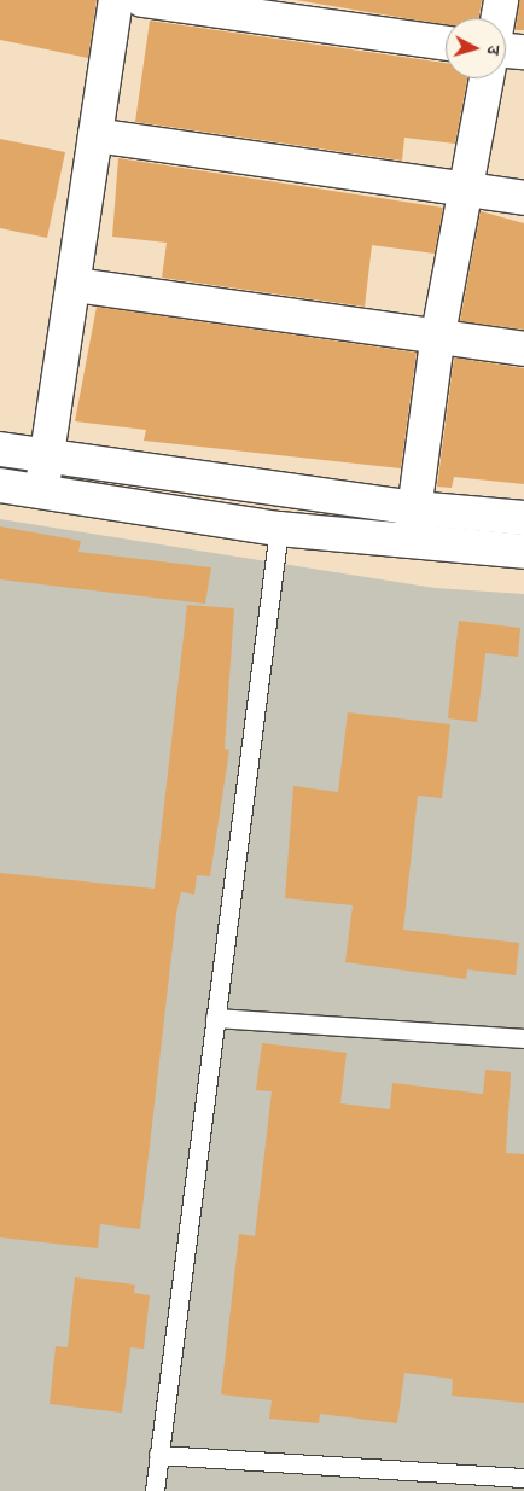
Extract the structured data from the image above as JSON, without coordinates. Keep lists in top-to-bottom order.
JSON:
{
  "north": "right"
}
